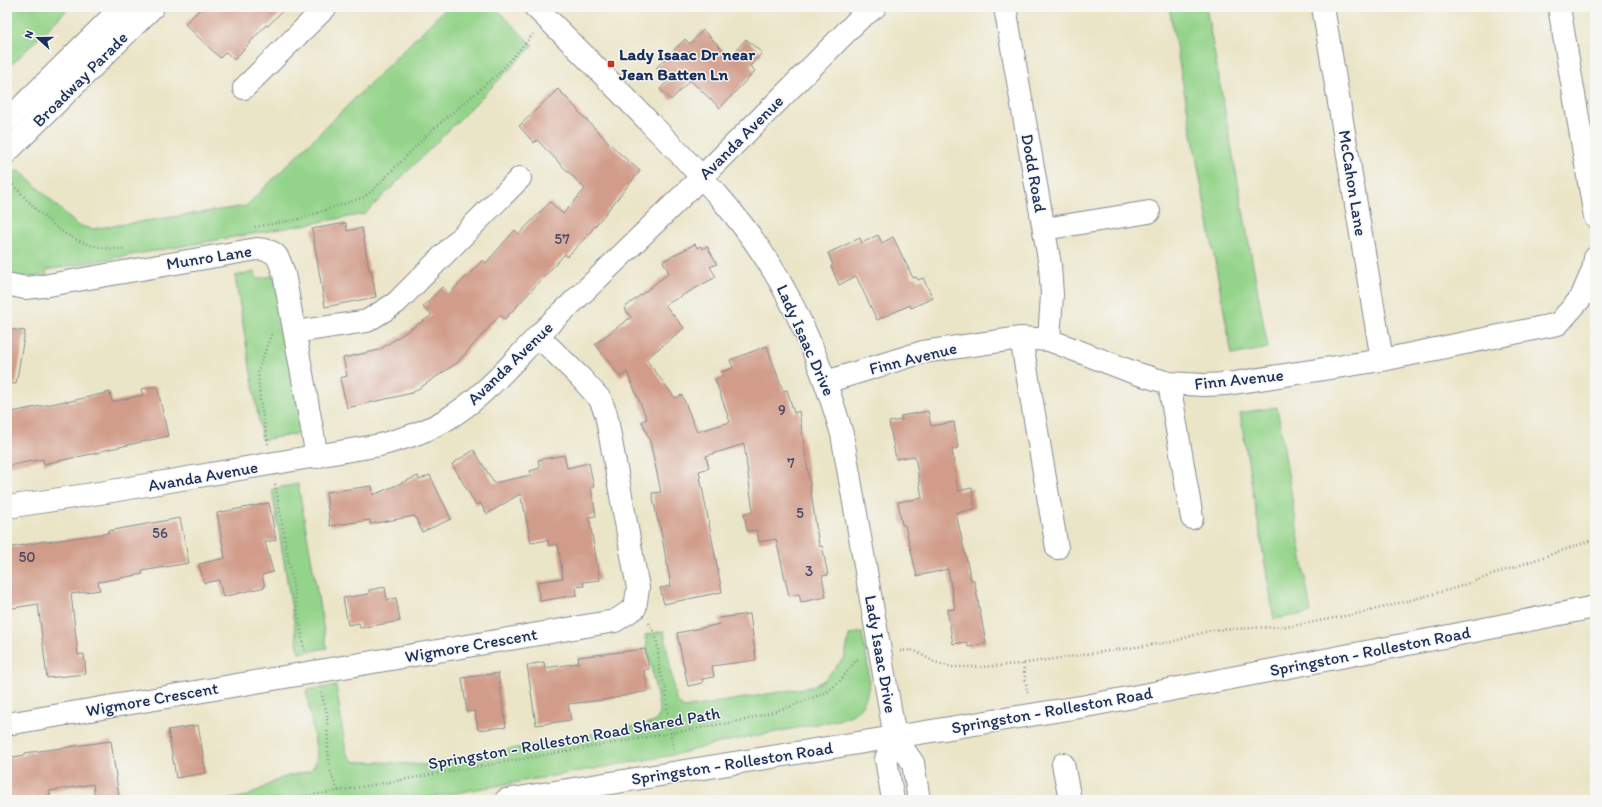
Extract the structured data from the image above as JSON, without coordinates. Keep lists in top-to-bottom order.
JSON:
{
  "streets": {
    "street": [
      "Broadway Parade",
      "Avanda Avenue",
      "Dodd Road",
      "McCahon Lane",
      "Munro Lane",
      "Lady Isaac Drive",
      "Finn Avenue",
      "Wigmore Crescent",
      "Springston - Rolleston Road"
    ],
    "path": ["Springston - Rolleston Road Shared Path"]
  },
  "crossings": [
    ["Avanda Avenue", "Munro Lane"],
    ["Avanda Avenue", "Lady Isaac Drive"],
    ["Avanda Avenue", "Wigmore Crescent"],
    ["Dodd Road", "Finn Avenue"],
    ["McCahon Lane", "Finn Avenue"],
    ["Lady Isaac Drive", "Finn Avenue"],
    ["Lady Isaac Drive", "Springston - Rolleston Road"]
  ],
  "places": {
    "transit": ["Lady Isaac Dr near Jean Batten Ln"]
  },
  "house_numbers": [
    "57",
    "9",
    "7",
    "5",
    "56",
    "50",
    "3"
  ],
  "north": "left"
}
